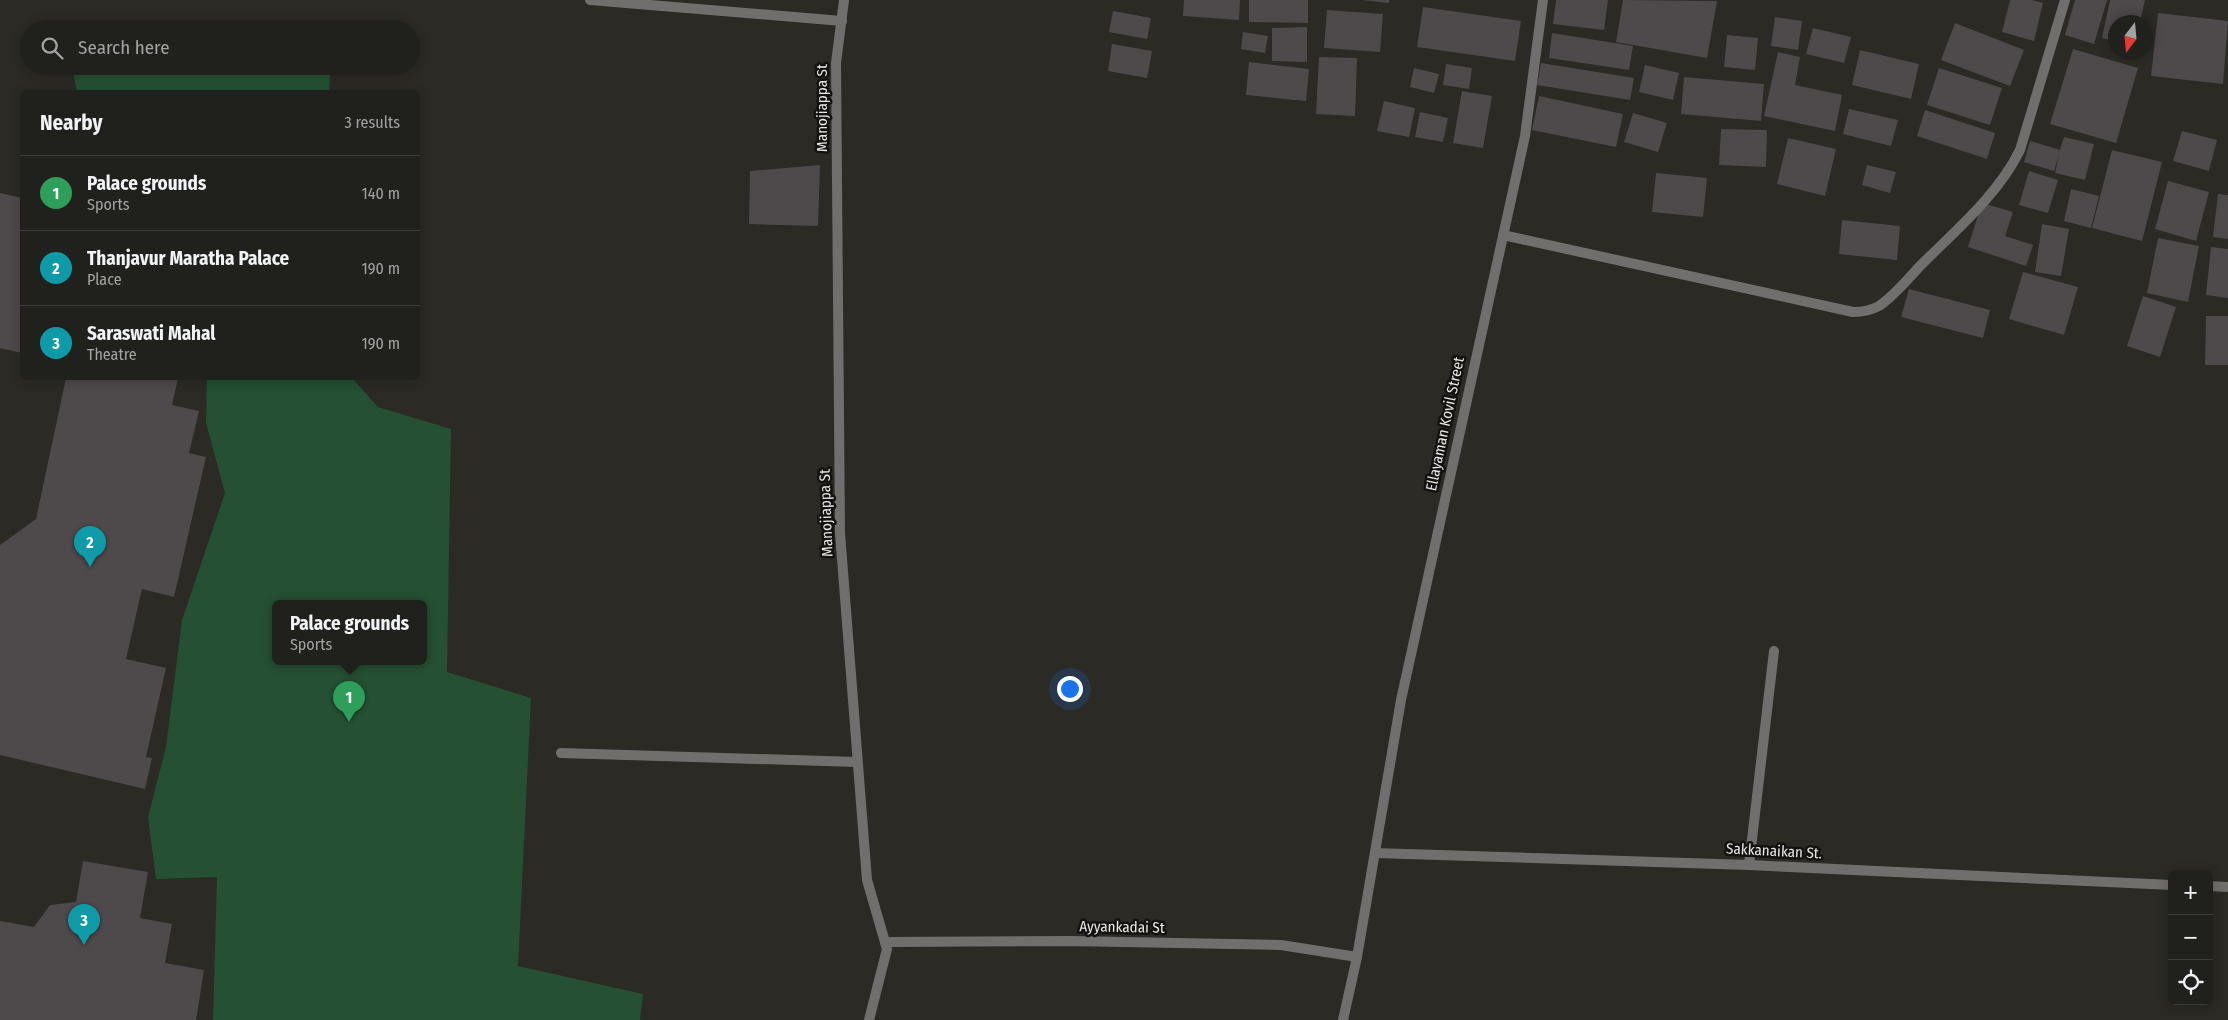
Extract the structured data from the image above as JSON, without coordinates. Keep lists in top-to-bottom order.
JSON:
{
  "streets": {
    "street": [
      "Manojiappa St",
      "Ellayaman Kovil Street",
      "Sakkanaikan St.",
      "Ayyankadai St"
    ]
  },
  "crossings": [
    ["Manojiappa St", "Ayyankadai St"],
    ["Ellayaman Kovil Street", "Sakkanaikan St."],
    ["Ellayaman Kovil Street", "Ayyankadai St"]
  ],
  "north": "bottom",
  "page": {
    "search": "Search here",
    "heading": ["Nearby", "3 results"],
    "list": [
      {
        "mark": "1",
        "name": "Palace grounds",
        "note": "Sports",
        "value": "140 m"
      },
      {
        "mark": "2",
        "name": "Thanjavur Maratha Palace",
        "note": "Place",
        "value": "190 m"
      },
      {
        "mark": "3",
        "name": "Saraswati Mahal",
        "note": "Theatre",
        "value": "190 m"
      }
    ],
    "pins": ["2", "1", "3"],
    "popup": ["Palace grounds", "Sports"],
    "map_buttons": ["+", "−"]
  }
}
